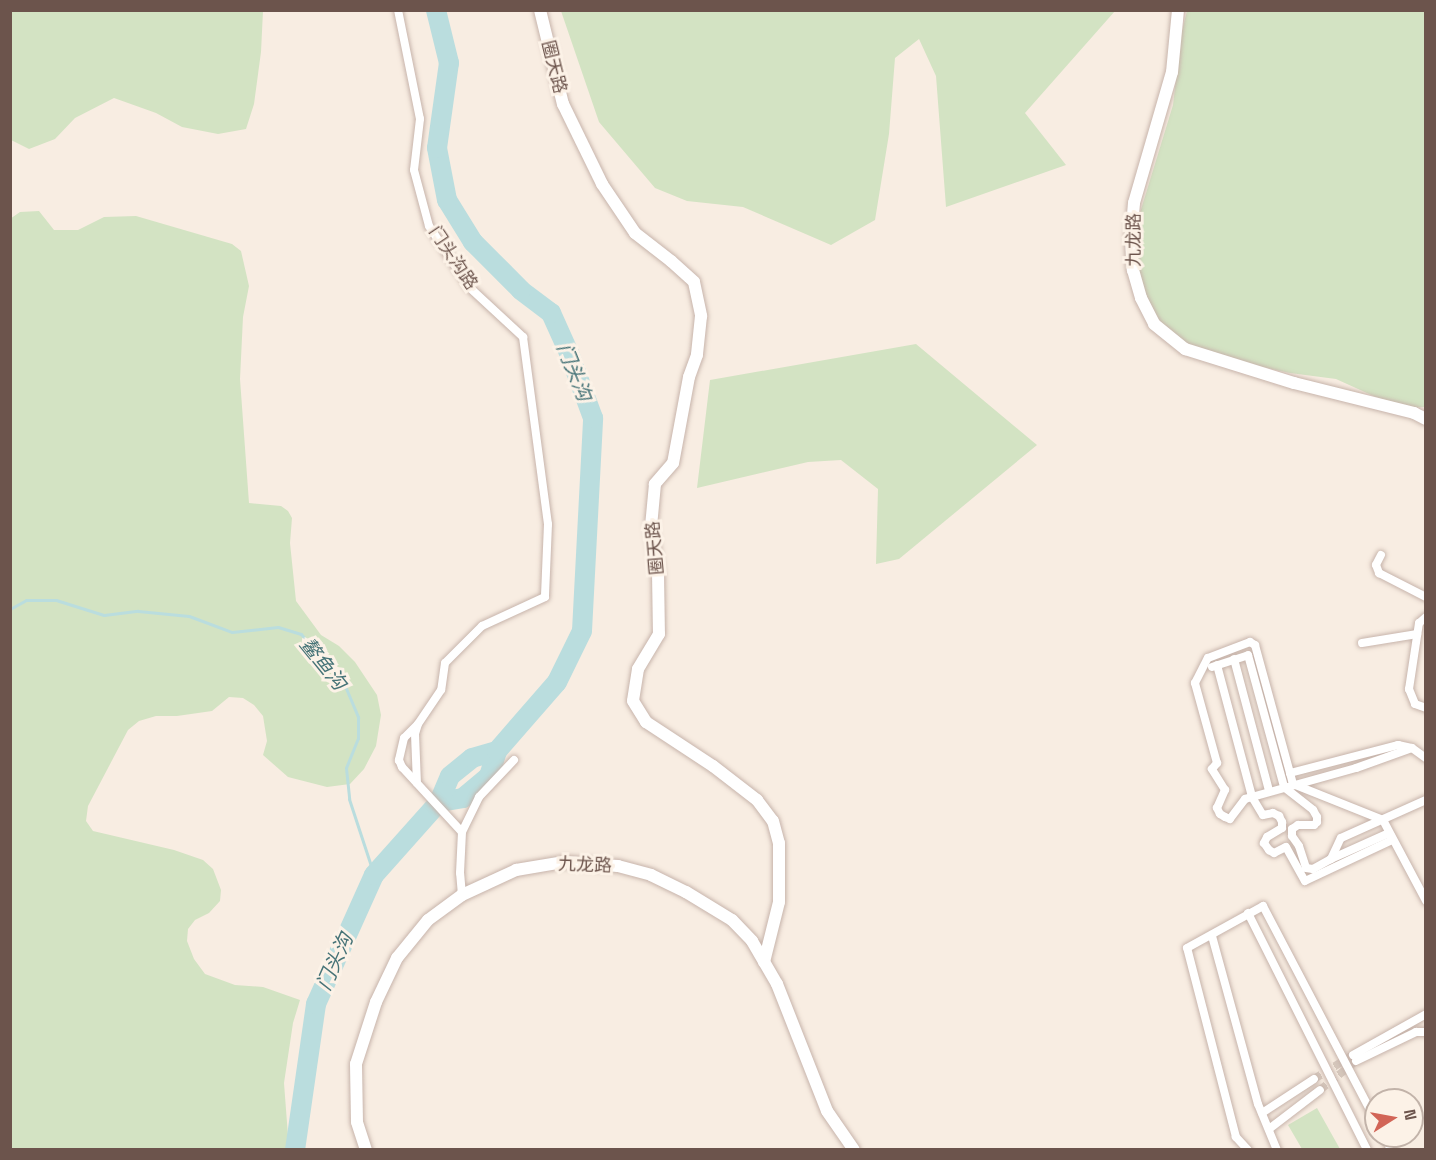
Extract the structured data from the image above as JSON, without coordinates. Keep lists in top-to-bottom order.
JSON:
{
  "streets": {
    "street": ["圈天路", "九龙路", "门头沟路"]
  },
  "crossings": [
    ["圈天路", "九龙路"]
  ],
  "water": ["门头沟", "鳌鱼沟"],
  "north": "right"
}
